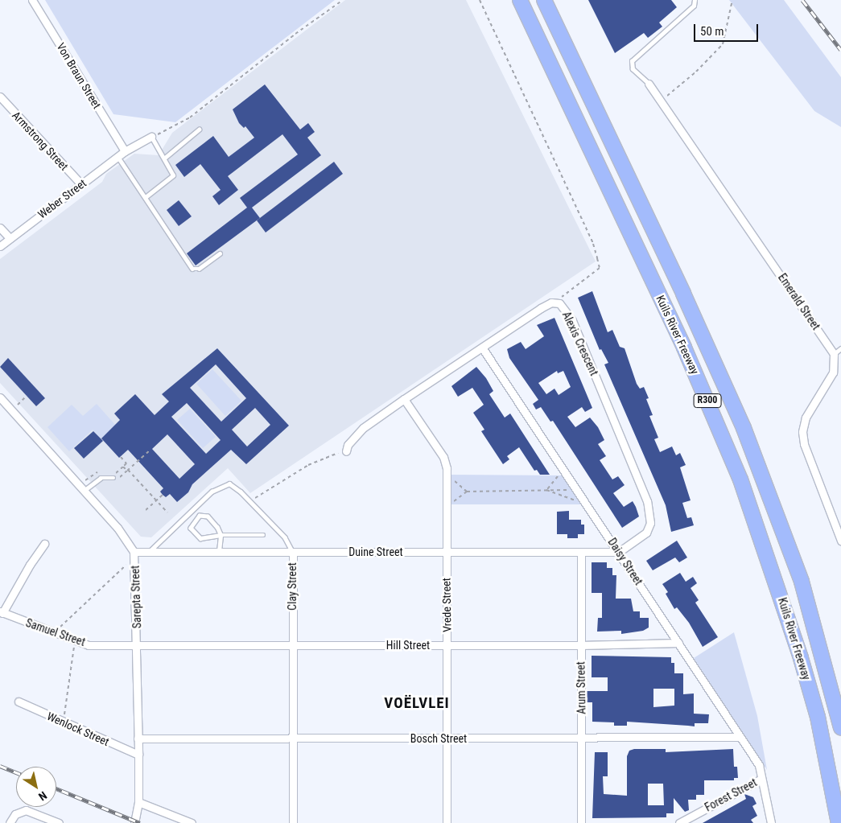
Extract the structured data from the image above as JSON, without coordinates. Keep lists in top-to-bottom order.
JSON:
{
  "streets": {
    "highway": ["Kuils River Freeway", "R300"],
    "street": [
      "Von Braun Street",
      "Armstrong Street",
      "Weber Street",
      "Emerald Street",
      "Alexis Crescent",
      "Duine Street",
      "Daisy Street",
      "Clay Street",
      "Sarepta Street",
      "Vrede Street",
      "Samuel Street",
      "Hill Street",
      "Arum Street",
      "Wenlock Street",
      "Bosch Street",
      "Forest Street"
    ]
  },
  "crossings": [
    ["Von Braun Street", "Weber Street"],
    ["Armstrong Street", "Weber Street"],
    ["Alexis Crescent", "Duine Street"],
    ["Alexis Crescent", "Daisy Street"],
    ["Alexis Crescent", "Vrede Street"],
    ["Duine Street", "Daisy Street"],
    ["Duine Street", "Clay Street"],
    ["Duine Street", "Sarepta Street"],
    ["Duine Street", "Vrede Street"],
    ["Duine Street", "Arum Street"],
    ["Daisy Street", "Hill Street"],
    ["Daisy Street", "Bosch Street"],
    ["Daisy Street", "Forest Street"],
    ["Clay Street", "Hill Street"],
    ["Clay Street", "Bosch Street"],
    ["Sarepta Street", "Samuel Street"],
    ["Sarepta Street", "Hill Street"],
    ["Sarepta Street", "Wenlock Street"],
    ["Sarepta Street", "Bosch Street"],
    ["Vrede Street", "Hill Street"],
    ["Vrede Street", "Bosch Street"],
    ["Samuel Street", "Hill Street"],
    ["Hill Street", "Arum Street"],
    ["Arum Street", "Bosch Street"]
  ],
  "districts": ["VOËLVLEI"],
  "scale_bar": "50 m",
  "north": "bottom right"
}
